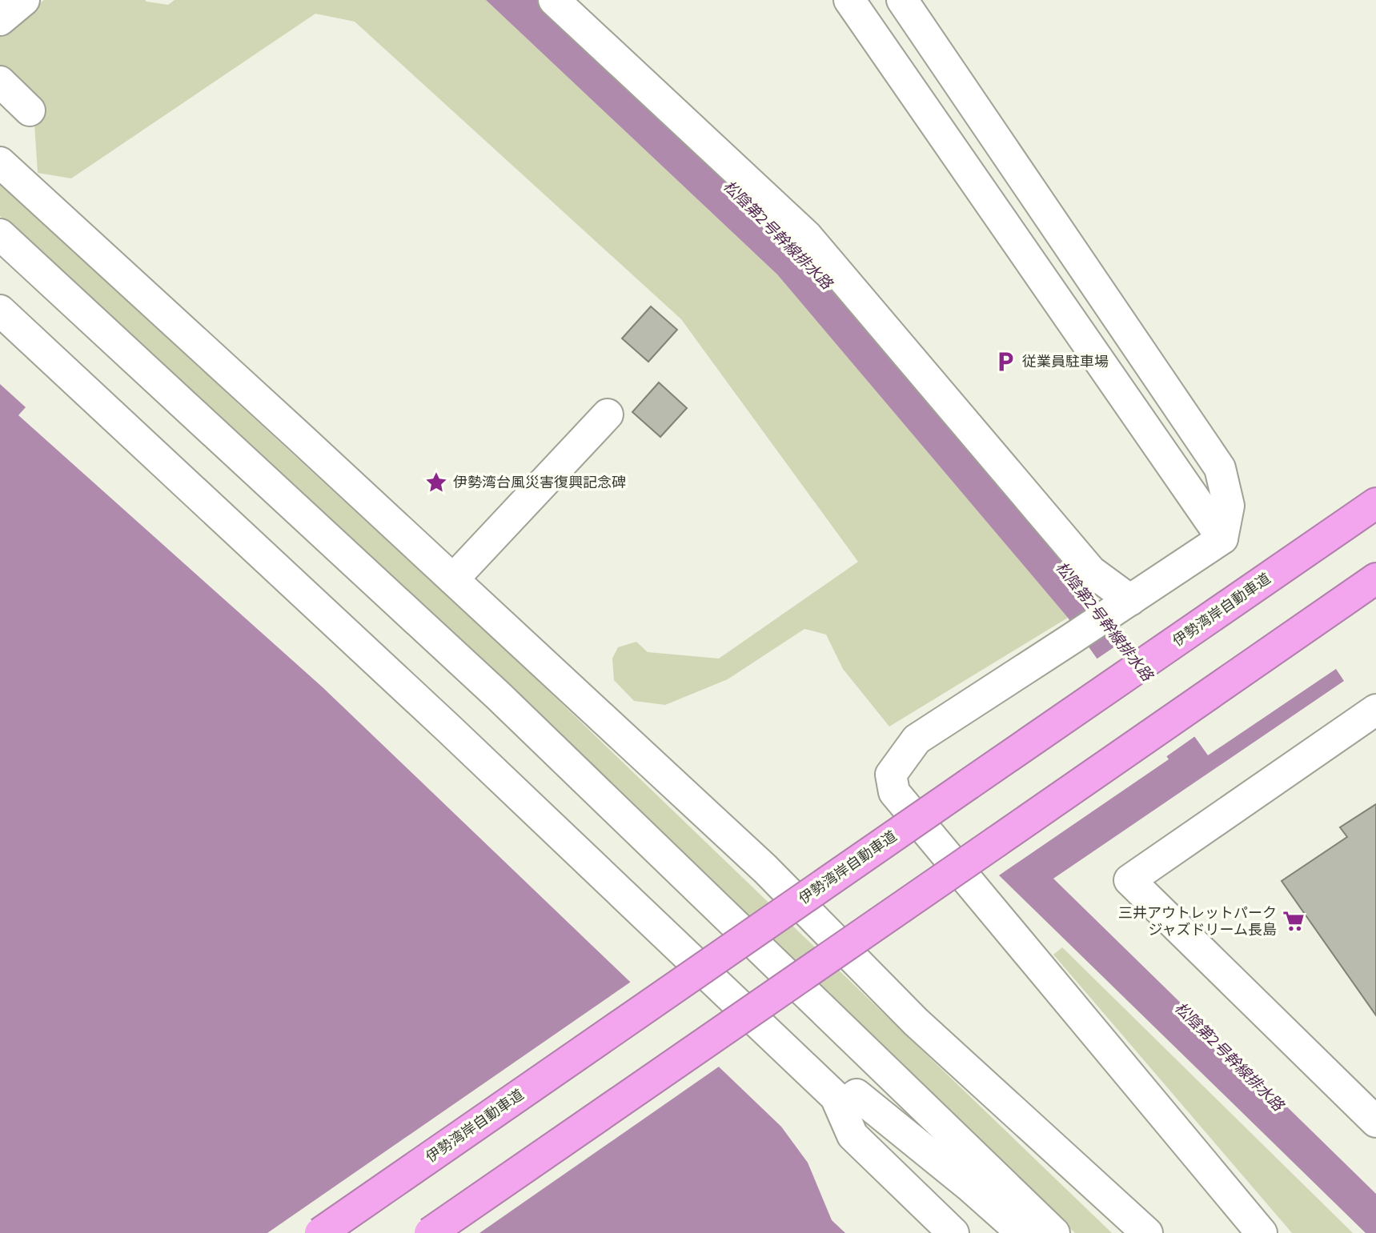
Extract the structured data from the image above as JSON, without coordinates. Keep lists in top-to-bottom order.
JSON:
{
  "streets": {
    "highway": ["伊勢湾岸自動車道"]
  },
  "water": ["松陰第2号幹線排水路"],
  "places": {
    "parking": ["従業員駐車場"],
    "place": ["伊勢湾台風災害復興記念碑"],
    "supermarket": ["三井アウトレットパーク ジャズドリーム長島"]
  }
}
